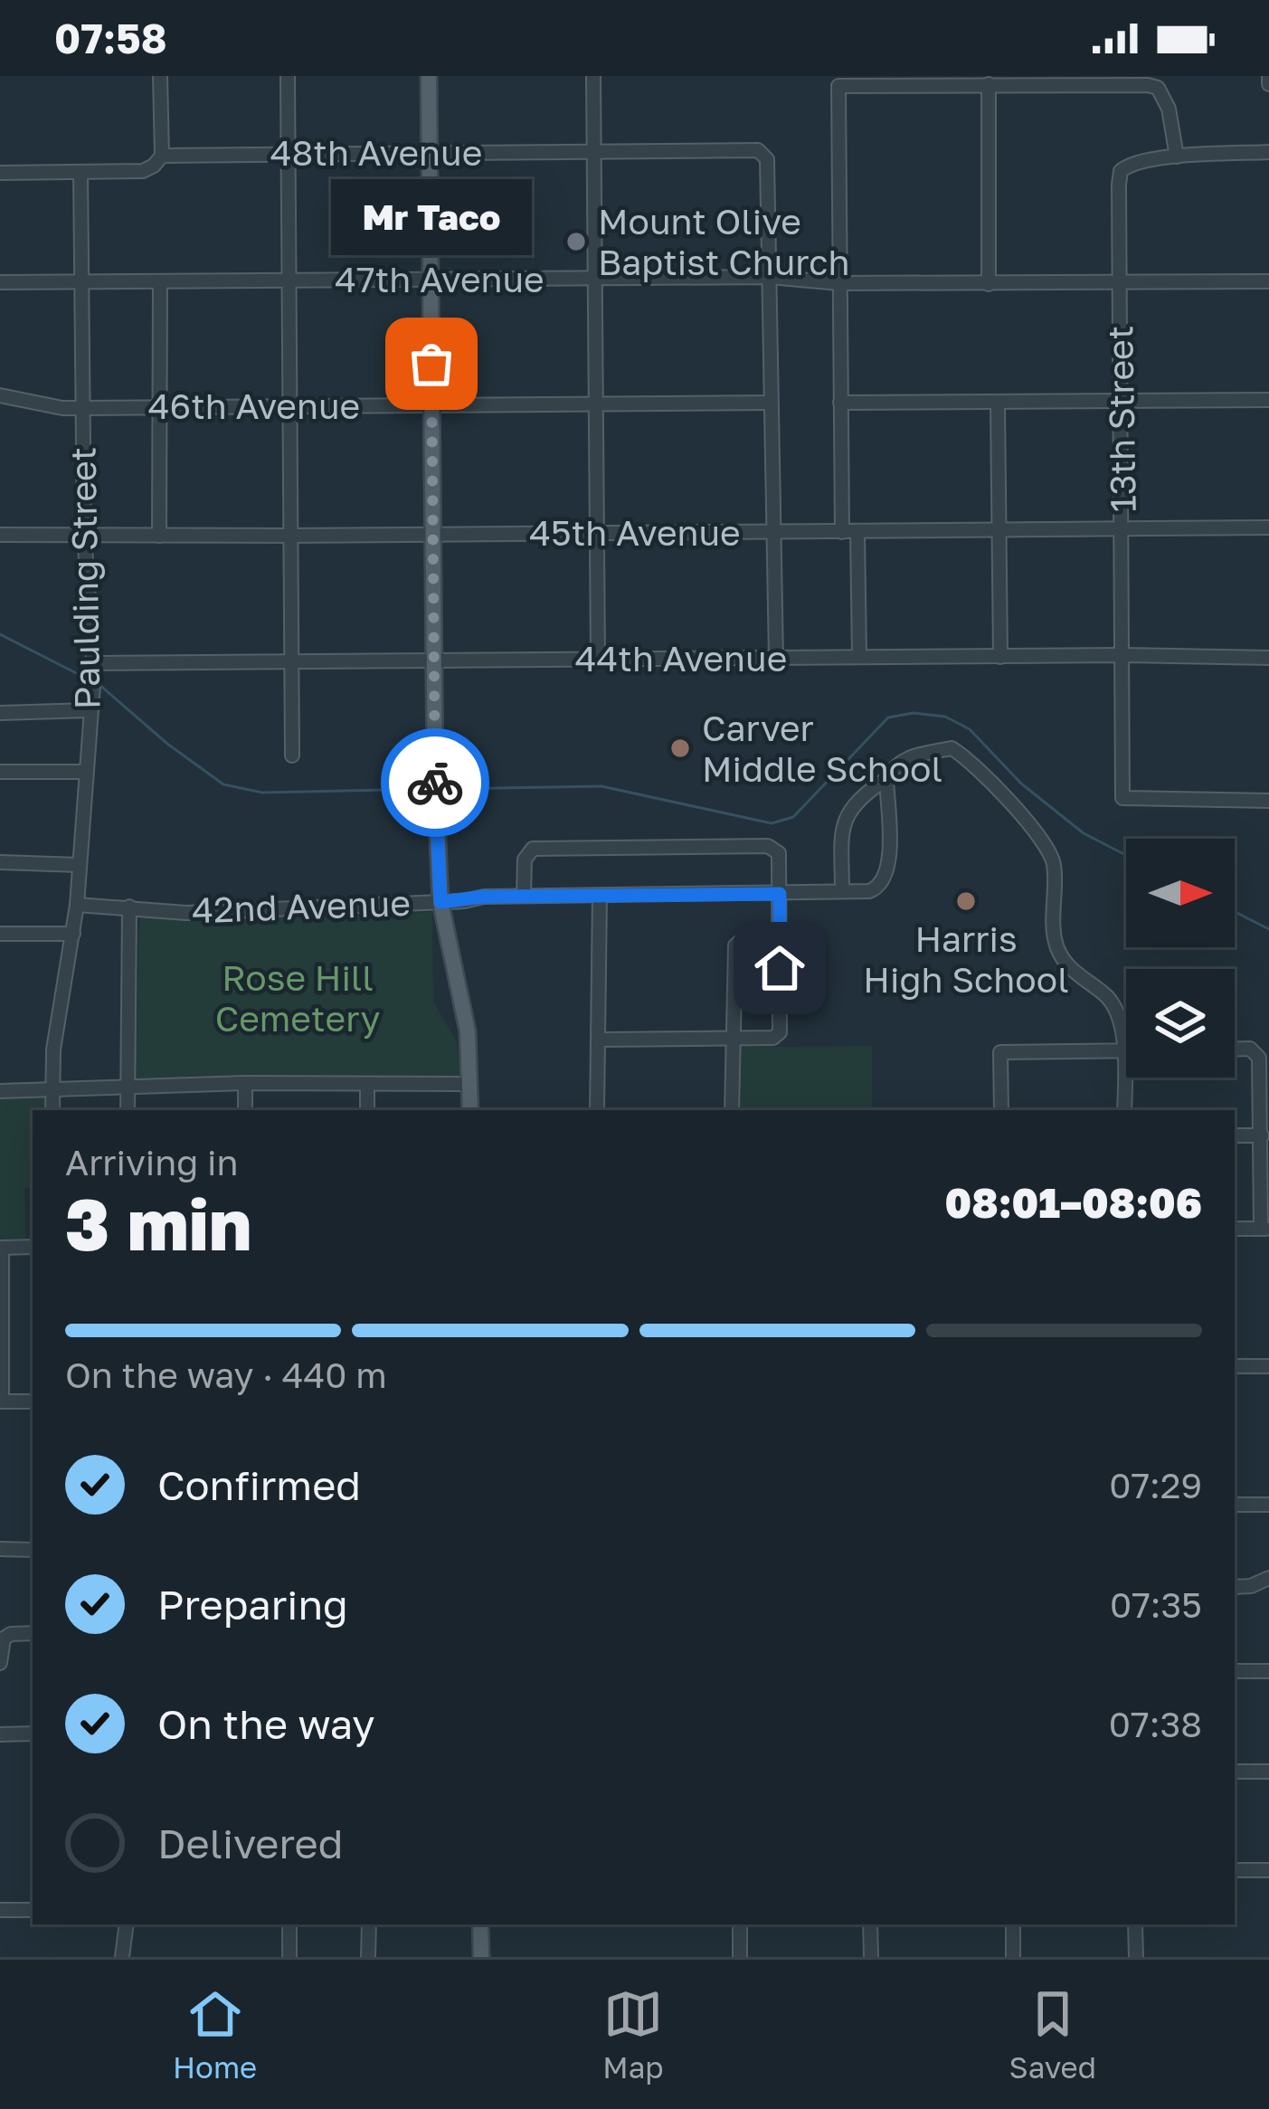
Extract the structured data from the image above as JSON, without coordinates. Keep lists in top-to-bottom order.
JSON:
{
  "streets": {
    "street": [
      "48th Avenue",
      "47th Avenue",
      "46th Avenue",
      "13th Street",
      "45th Avenue",
      "Paulding Street",
      "44th Avenue",
      "42nd Avenue"
    ]
  },
  "crossings": [
    ["48th Avenue", "47th Avenue"],
    ["48th Avenue", "Paulding Street"],
    ["47th Avenue", "13th Street"],
    ["47th Avenue", "Paulding Street"],
    ["46th Avenue", "Paulding Street"],
    ["13th Street", "45th Avenue"],
    ["13th Street", "44th Avenue"],
    ["45th Avenue", "Paulding Street"],
    ["Paulding Street", "44th Avenue"],
    ["Paulding Street", "42nd Avenue"]
  ],
  "parks": ["Rose Hill Cemetery"],
  "places": [
    "Mount Olive Baptist Church",
    "Mr Taco",
    "Carver Middle School",
    "Harris High School"
  ],
  "north": "right",
  "page": {
    "status": "07:58",
    "bubble": "Mr Taco",
    "heading": ["3 min", "Arriving in", "08:01–08:06"],
    "bar": "On the way · 440 m",
    "list": [
      ["Confirmed", "07:29"],
      ["Preparing", "07:35"],
      ["On the way", "07:38"],
      "Delivered"
    ],
    "tabs": ["Home", "Map", "Saved"]
  }
}
